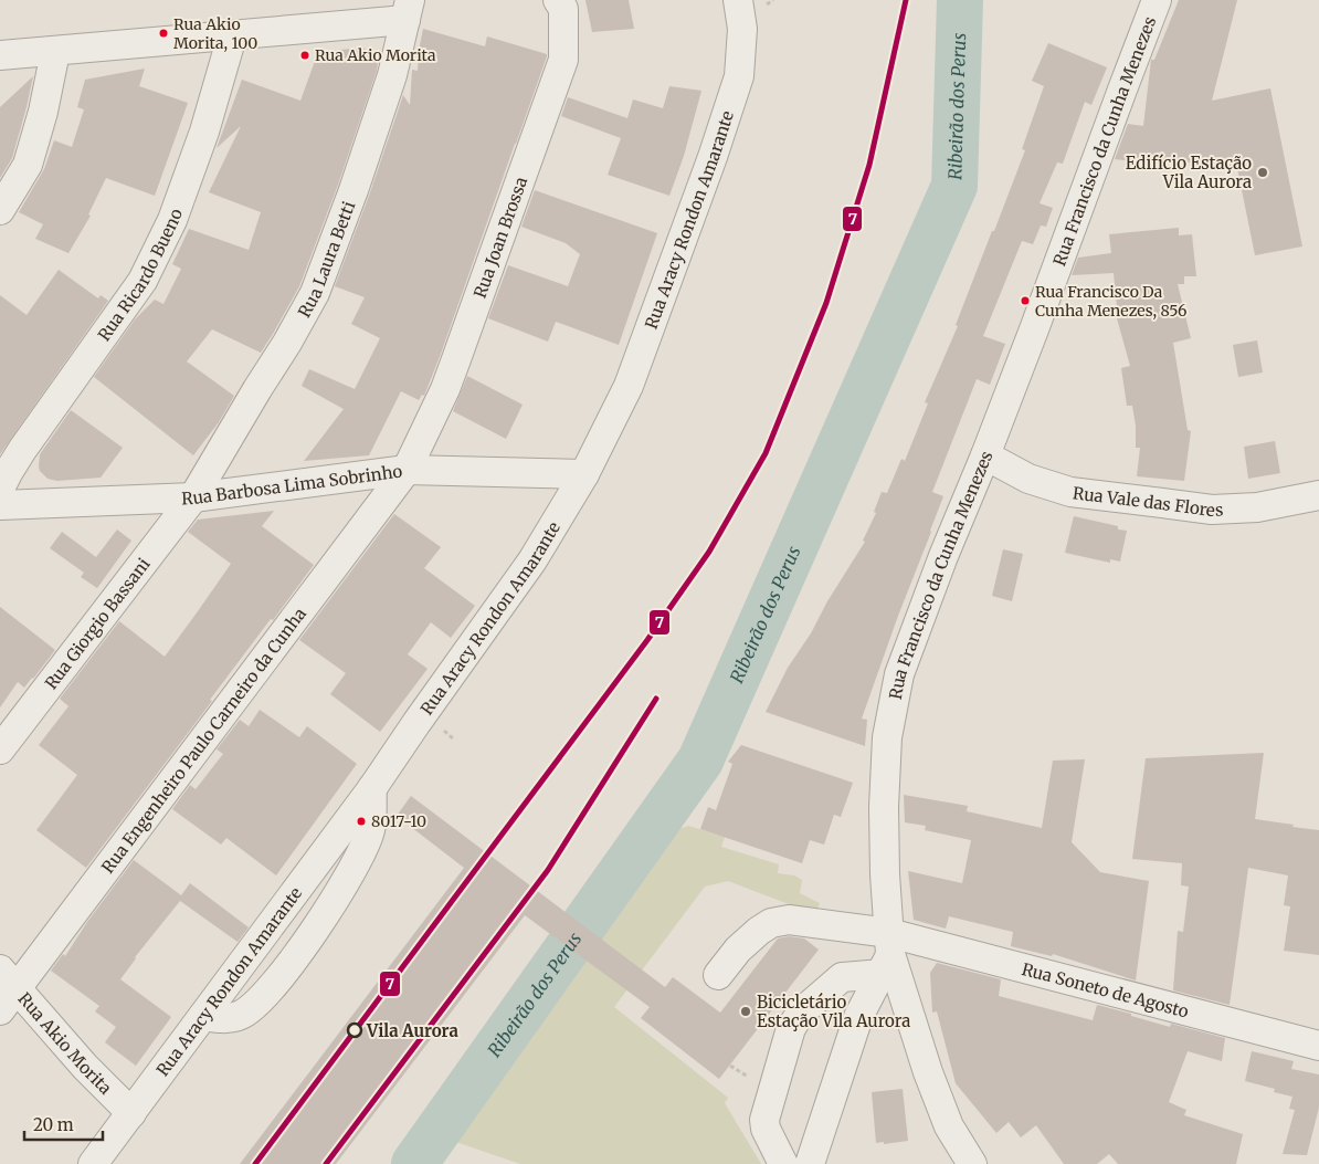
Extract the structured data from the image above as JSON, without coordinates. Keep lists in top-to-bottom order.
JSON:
{
  "streets": {
    "street": [
      "Rua Francisco da Cunha Menezes",
      "Rua Aracy Rondon Amarante",
      "Rua Joan Brossa",
      "Rua Laura Betti",
      "Rua Ricardo Bueno",
      "Rua Barbosa Lima Sobrinho",
      "Rua Vale das Flores",
      "Rua Giorgio Bassani",
      "Rua Engenheiro Paulo Carneiro da Cunha",
      "Rua Soneto de Agosto",
      "Rua Akio Morita"
    ]
  },
  "crossings": [
    ["Rua Francisco da Cunha Menezes", "Rua Vale das Flores"],
    ["Rua Francisco da Cunha Menezes", "Rua Soneto de Agosto"],
    ["Rua Aracy Rondon Amarante", "Rua Barbosa Lima Sobrinho"],
    ["Rua Aracy Rondon Amarante", "Rua Akio Morita"],
    ["Rua Joan Brossa", "Rua Barbosa Lima Sobrinho"],
    ["Rua Joan Brossa", "Rua Engenheiro Paulo Carneiro da Cunha"],
    ["Rua Laura Betti", "Rua Barbosa Lima Sobrinho"],
    ["Rua Laura Betti", "Rua Giorgio Bassani"],
    ["Rua Barbosa Lima Sobrinho", "Rua Giorgio Bassani"],
    ["Rua Barbosa Lima Sobrinho", "Rua Engenheiro Paulo Carneiro da Cunha"],
    ["Rua Engenheiro Paulo Carneiro da Cunha", "Rua Akio Morita"]
  ],
  "water": ["Ribeirão dos Perus"],
  "places": [
    "Rua Akio Morita, 100",
    "Rua Akio Morita",
    "Edifício Estação Vila Aurora",
    "Rua Francisco Da Cunha Menezes, 856",
    "8017-10",
    "Bicicletário Estação Vila Aurora",
    "Vila Aurora"
  ],
  "lines": ["transit line 7"],
  "scale_bar": "20 m"
}
